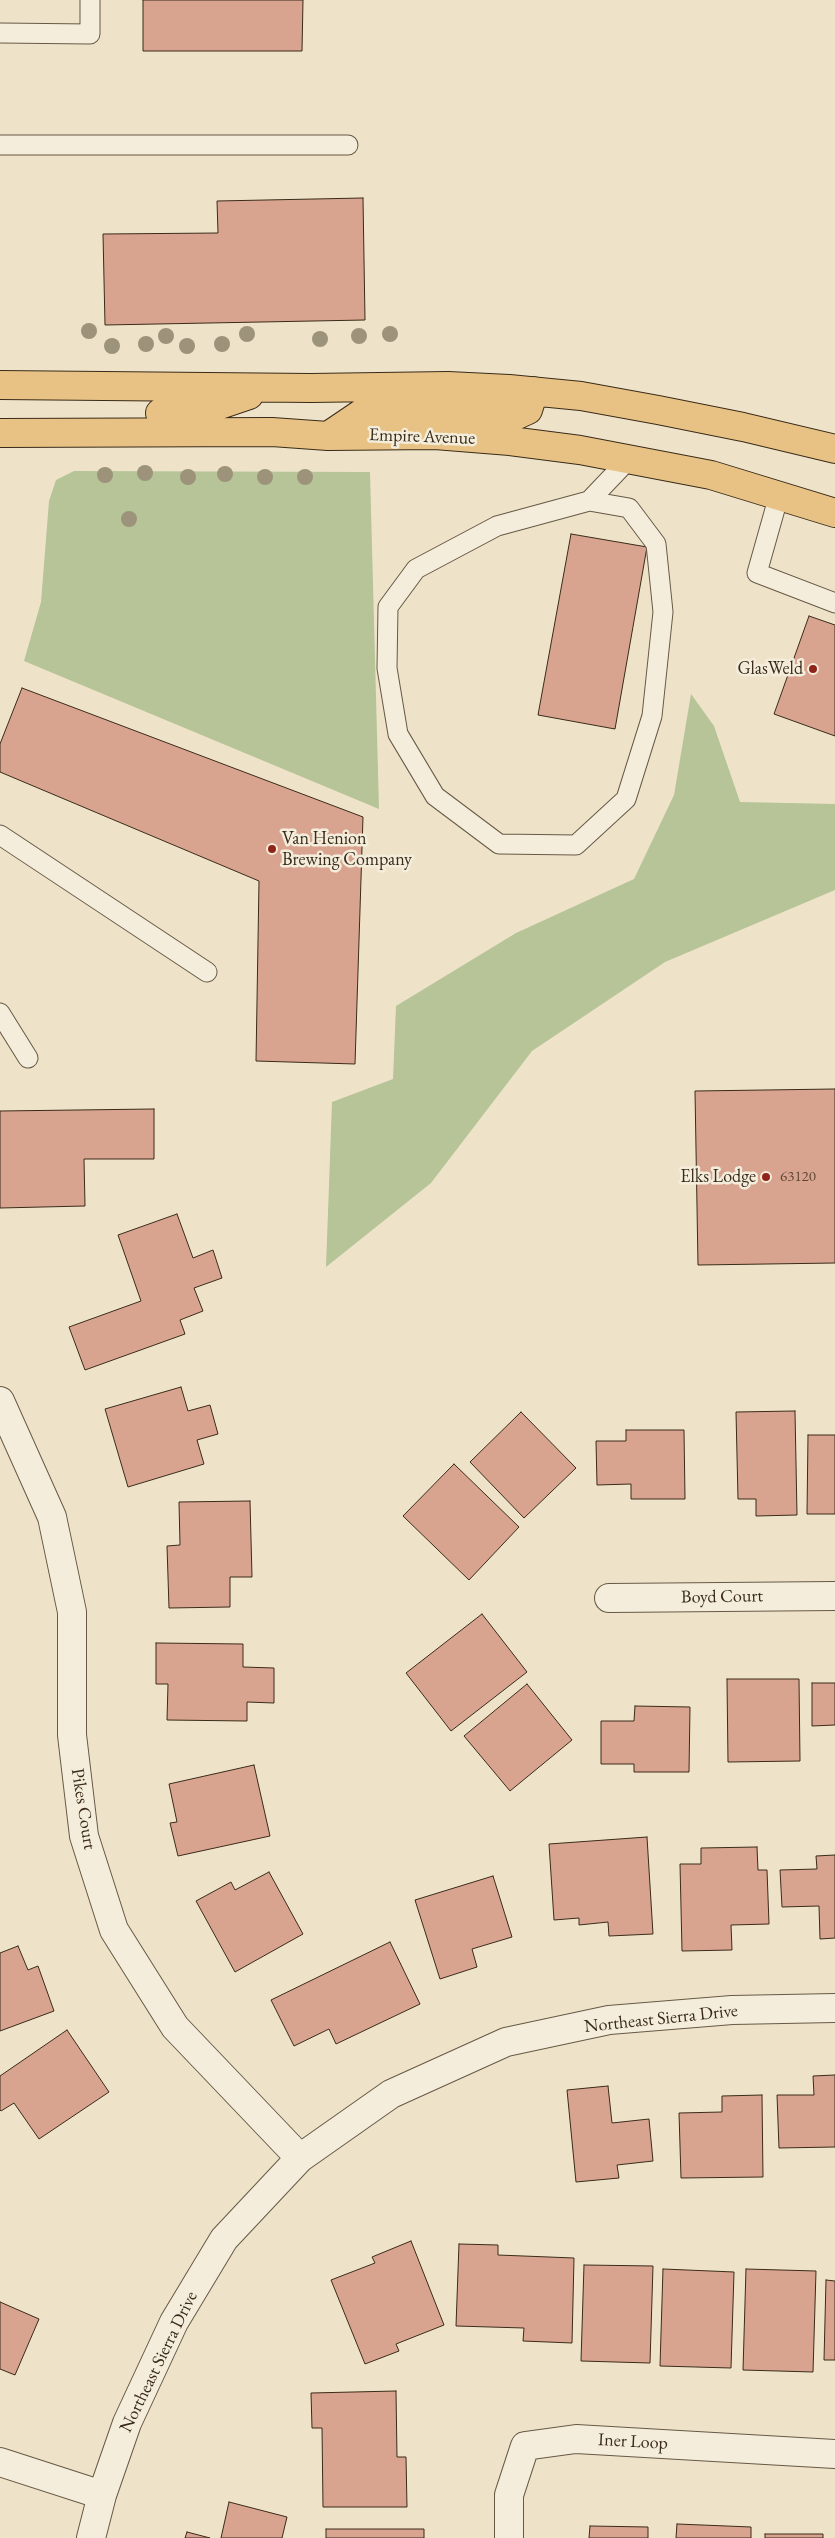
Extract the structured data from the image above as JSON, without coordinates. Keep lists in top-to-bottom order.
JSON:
{
  "streets": {
    "highway": ["Empire Avenue"],
    "street": [
      "Boyd Court",
      "Pikes Court",
      "Northeast Sierra Drive",
      "Iner Loop"
    ]
  },
  "crossings": [
    ["Pikes Court", "Northeast Sierra Drive"]
  ],
  "places": ["GlasWeld", "Van Henion Brewing Company", "Elks Lodge"],
  "house_numbers": ["63120"]
}
